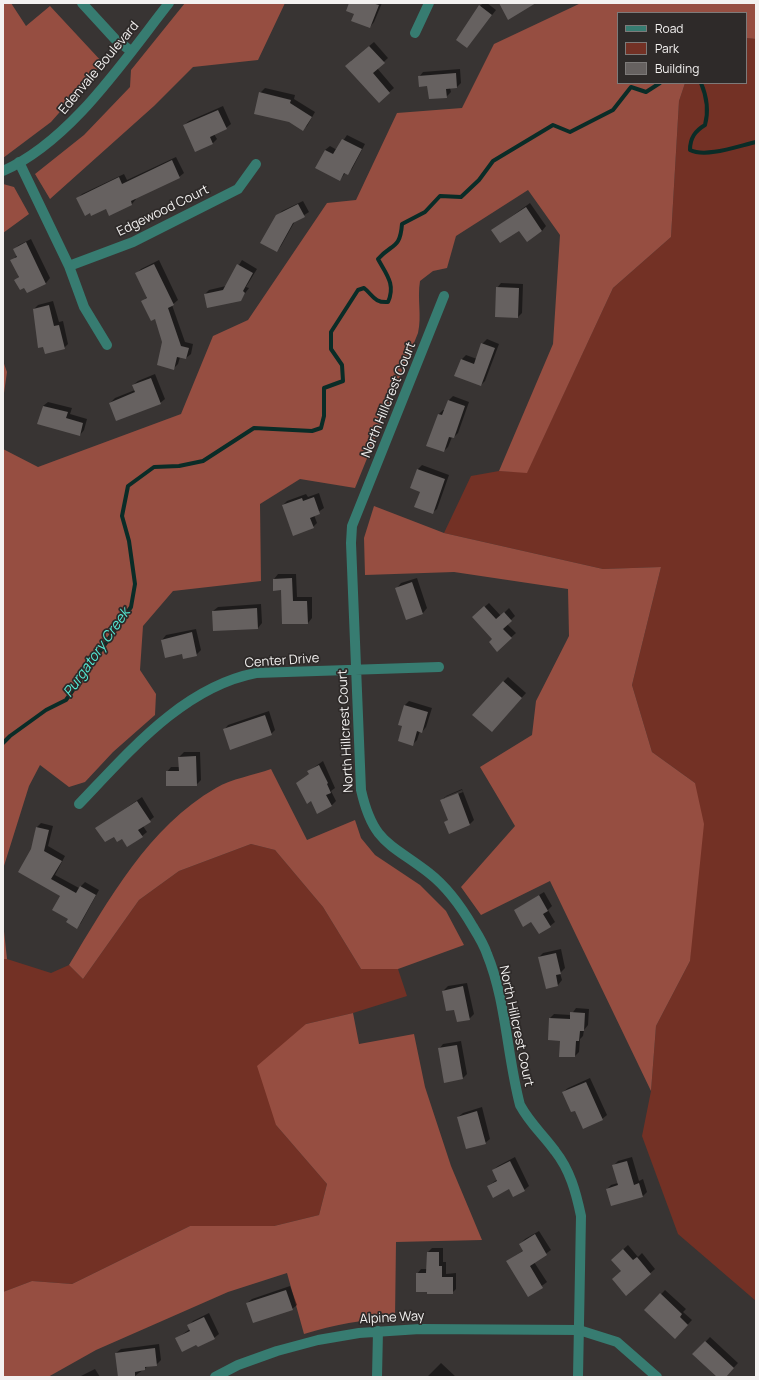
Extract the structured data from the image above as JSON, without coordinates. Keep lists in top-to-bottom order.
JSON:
{
  "streets": {
    "street": [
      "Edenvale Boulevard",
      "Edgewood Court",
      "North Hillcrest Court",
      "Center Drive",
      "Alpine Way"
    ]
  },
  "crossings": [
    ["North Hillcrest Court", "Center Drive"],
    ["North Hillcrest Court", "Alpine Way"]
  ],
  "water": ["Purgatory Creek"],
  "legend": ["Road", "Park", "Building"]
}
